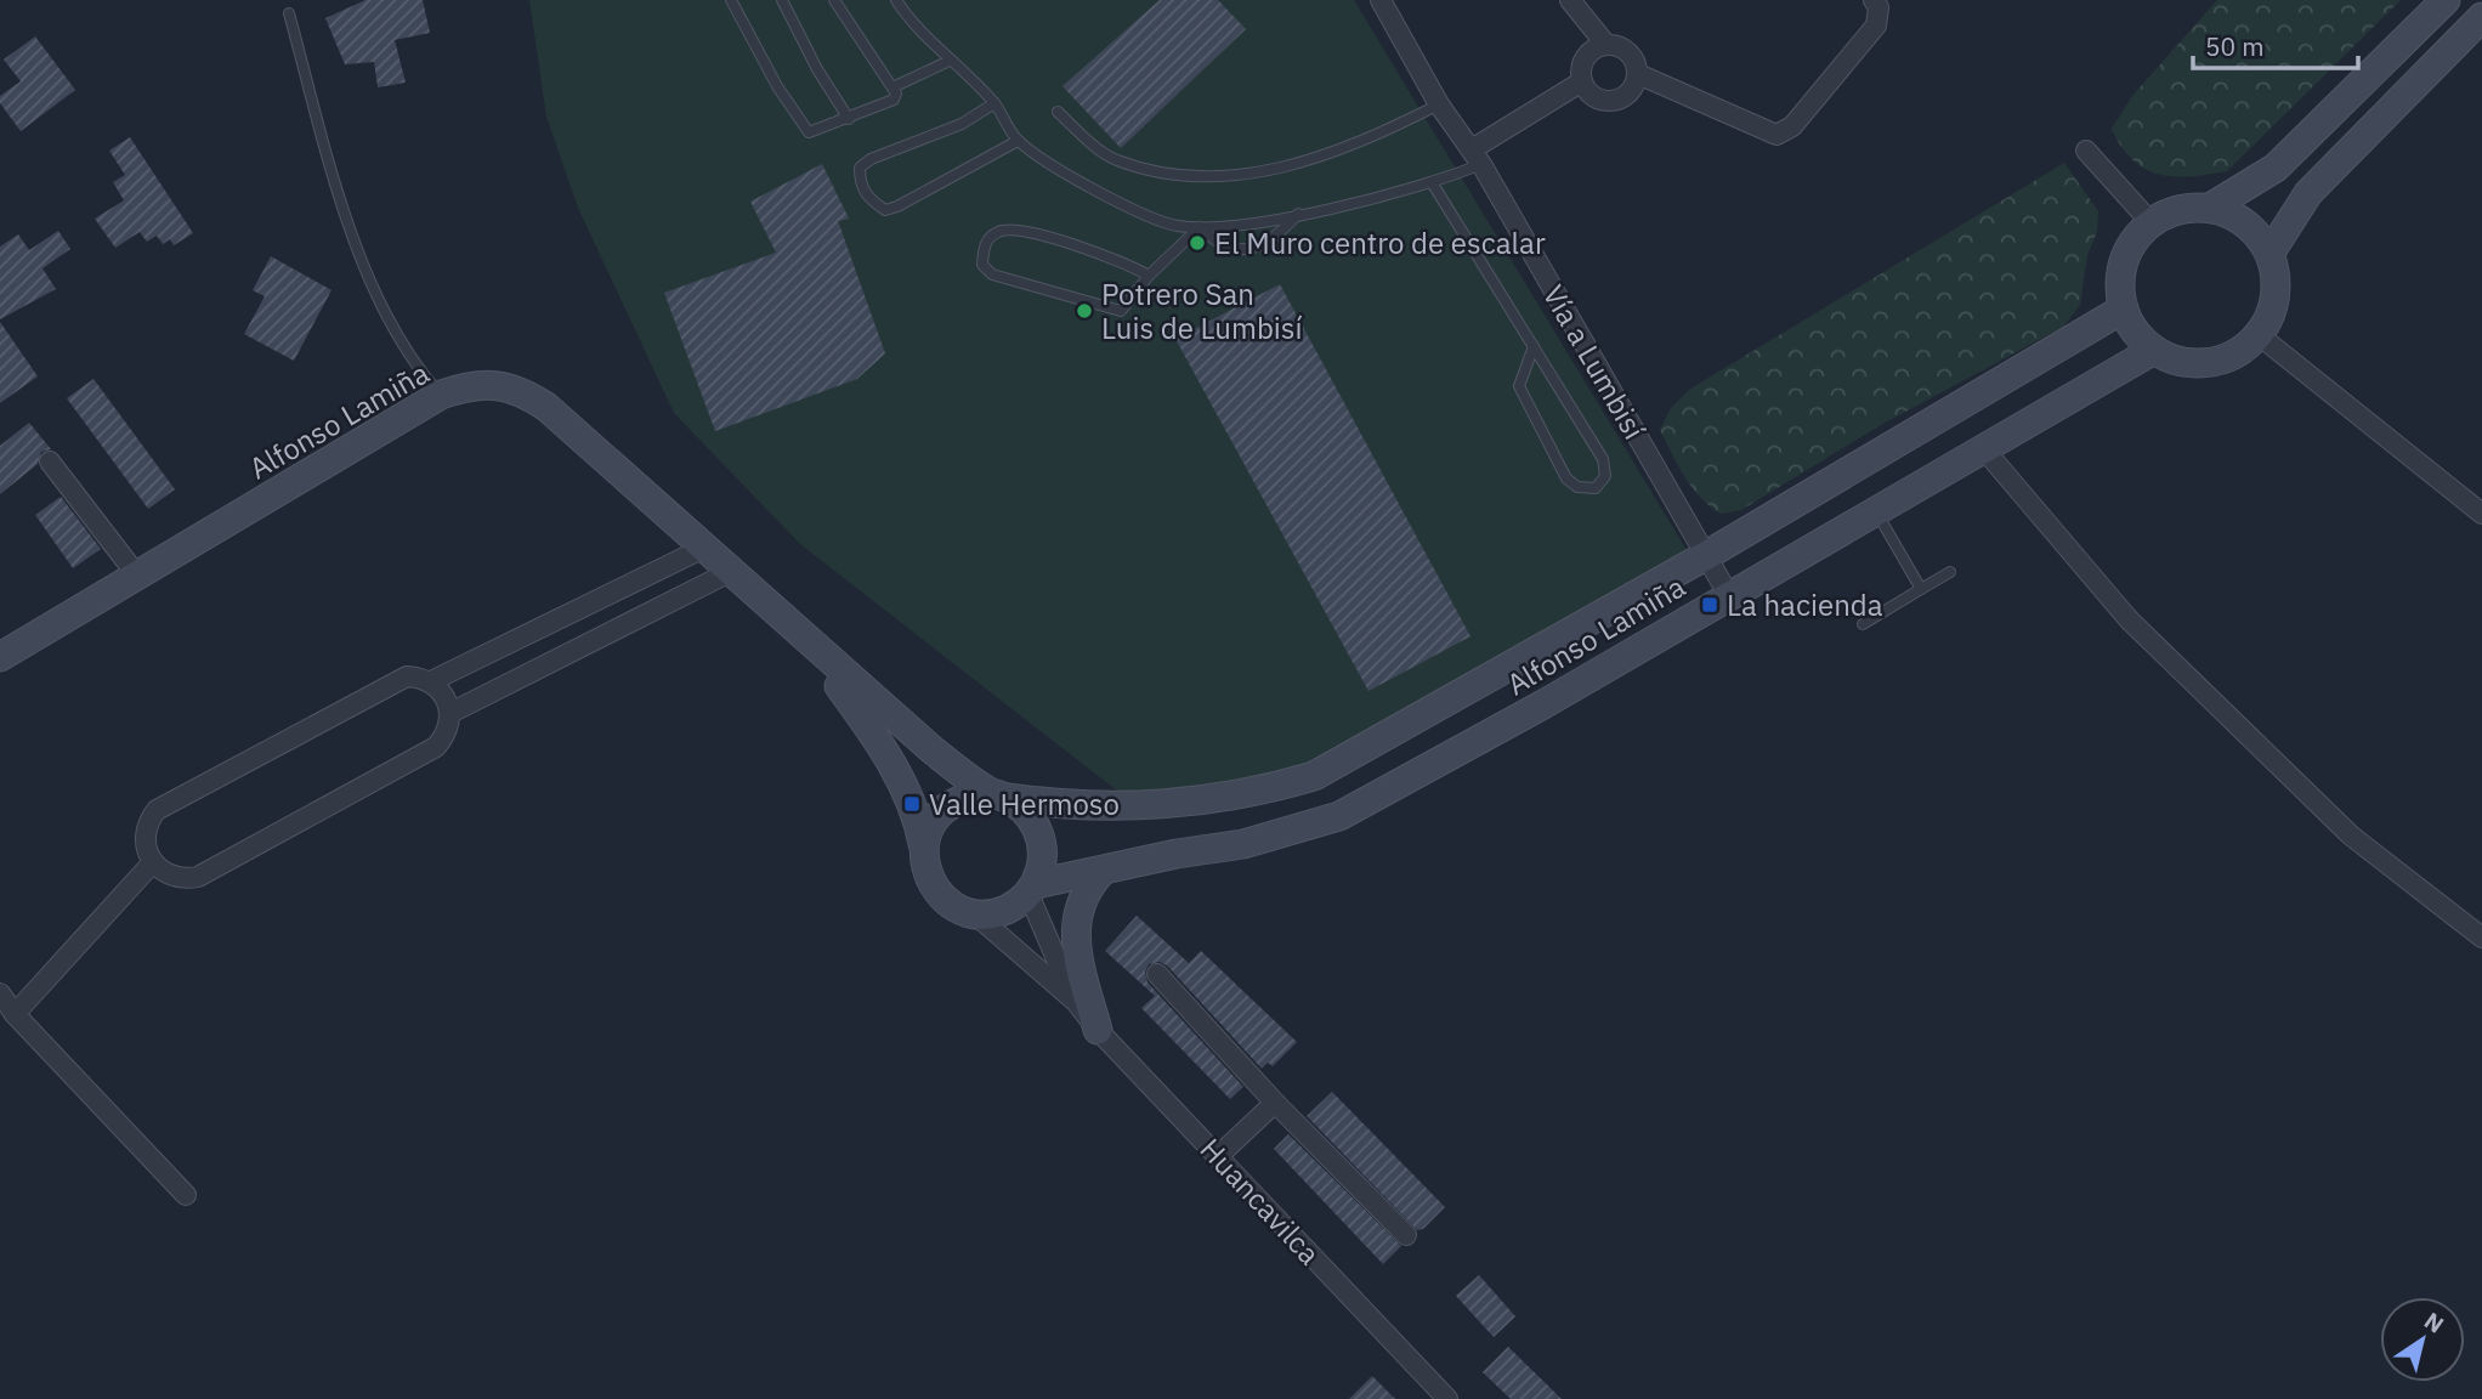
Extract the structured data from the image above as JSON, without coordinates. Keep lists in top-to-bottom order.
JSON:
{
  "streets": {
    "street": ["Vía a Lumbisí", "Alfonso Lamiña", "Huancavilca"]
  },
  "crossings": [
    ["Vía a Lumbisí", "Alfonso Lamiña"],
    ["Alfonso Lamiña", "Huancavilca"]
  ],
  "places": {
    "other": ["El Muro centro de escalar", "Potrero San Luis de Lumbisí"],
    "transit": ["La hacienda", "Valle Hermoso"]
  },
  "scale_bar": "50 m",
  "north": "top right"
}
